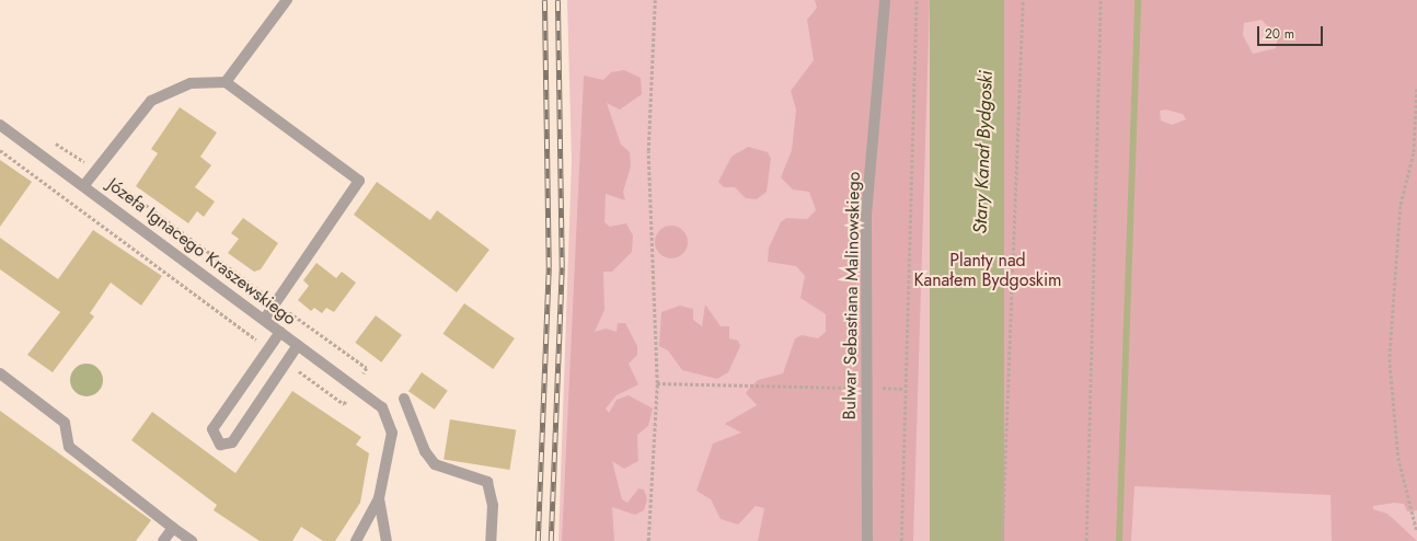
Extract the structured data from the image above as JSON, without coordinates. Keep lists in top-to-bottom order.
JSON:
{
  "streets": {
    "street": ["Józefa Ignacego Kraszewskiego", "Bulwar Sebastiana Malinowskiego"]
  },
  "water": ["Stary Kanał Bydgoski"],
  "parks": ["Planty nad Kanałem Bydgoskim"],
  "scale_bar": "20 m"
}
